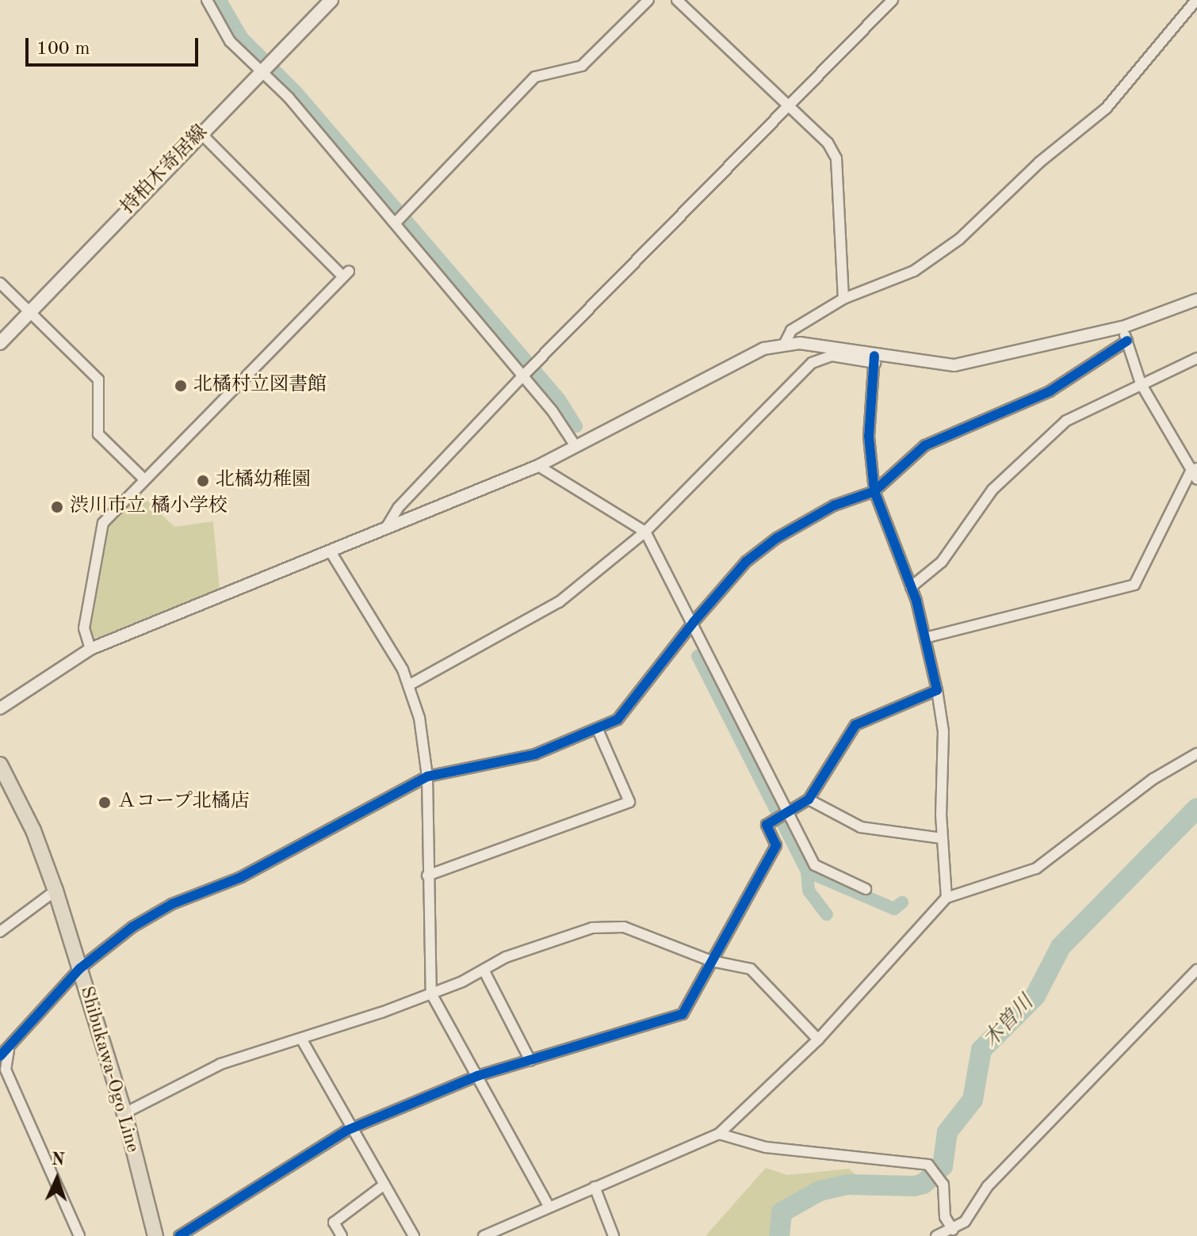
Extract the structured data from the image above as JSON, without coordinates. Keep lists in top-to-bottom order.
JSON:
{
  "streets": {
    "main road": ["持柏木寄居線", "Shibukawa-Ogo Line"]
  },
  "water": ["木曽川"],
  "places": [
    "北橘村立図書館",
    "北橘幼稚園",
    "渋川市立 橘小学校",
    "Ａコープ北橘店"
  ],
  "scale_bar": "100 m",
  "north": "top"
}
